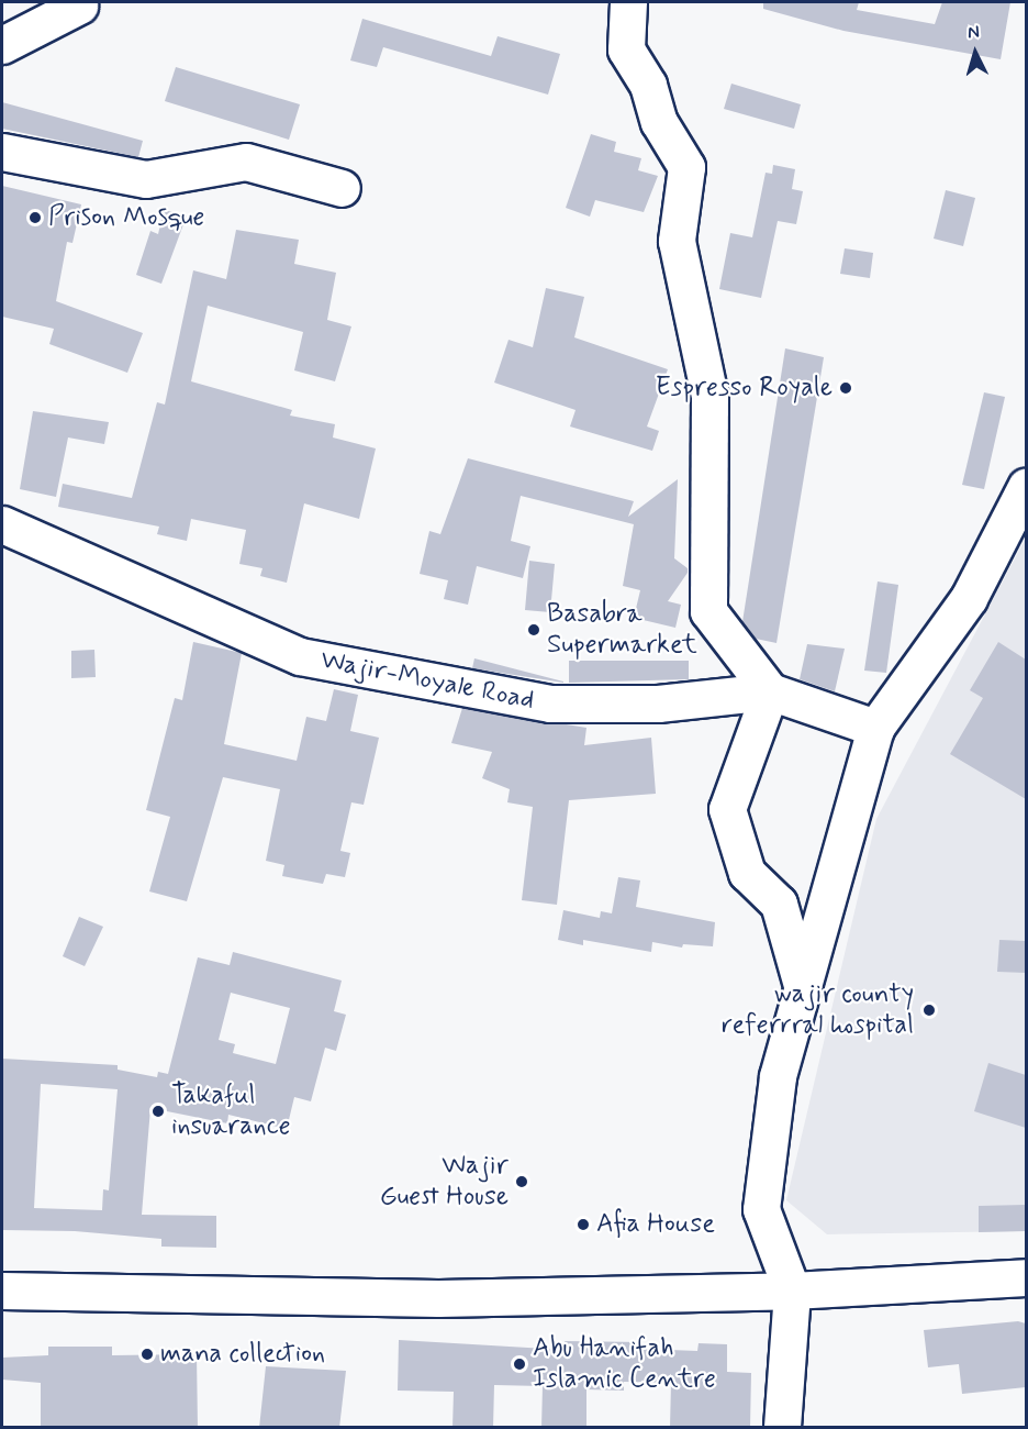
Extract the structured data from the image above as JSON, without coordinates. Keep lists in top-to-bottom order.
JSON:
{
  "streets": {
    "street": ["Wajir-Moyale Road"]
  },
  "places": [
    "Prison Mosque",
    "Espresso Royale",
    "Basabra Supermarket",
    "wajir county referrral hospital",
    "Takaful insuarance",
    "Wajir Guest House",
    "Afia House",
    "mana collection",
    "Abu Hanifah Islamic Centre"
  ],
  "north": "top"
}
